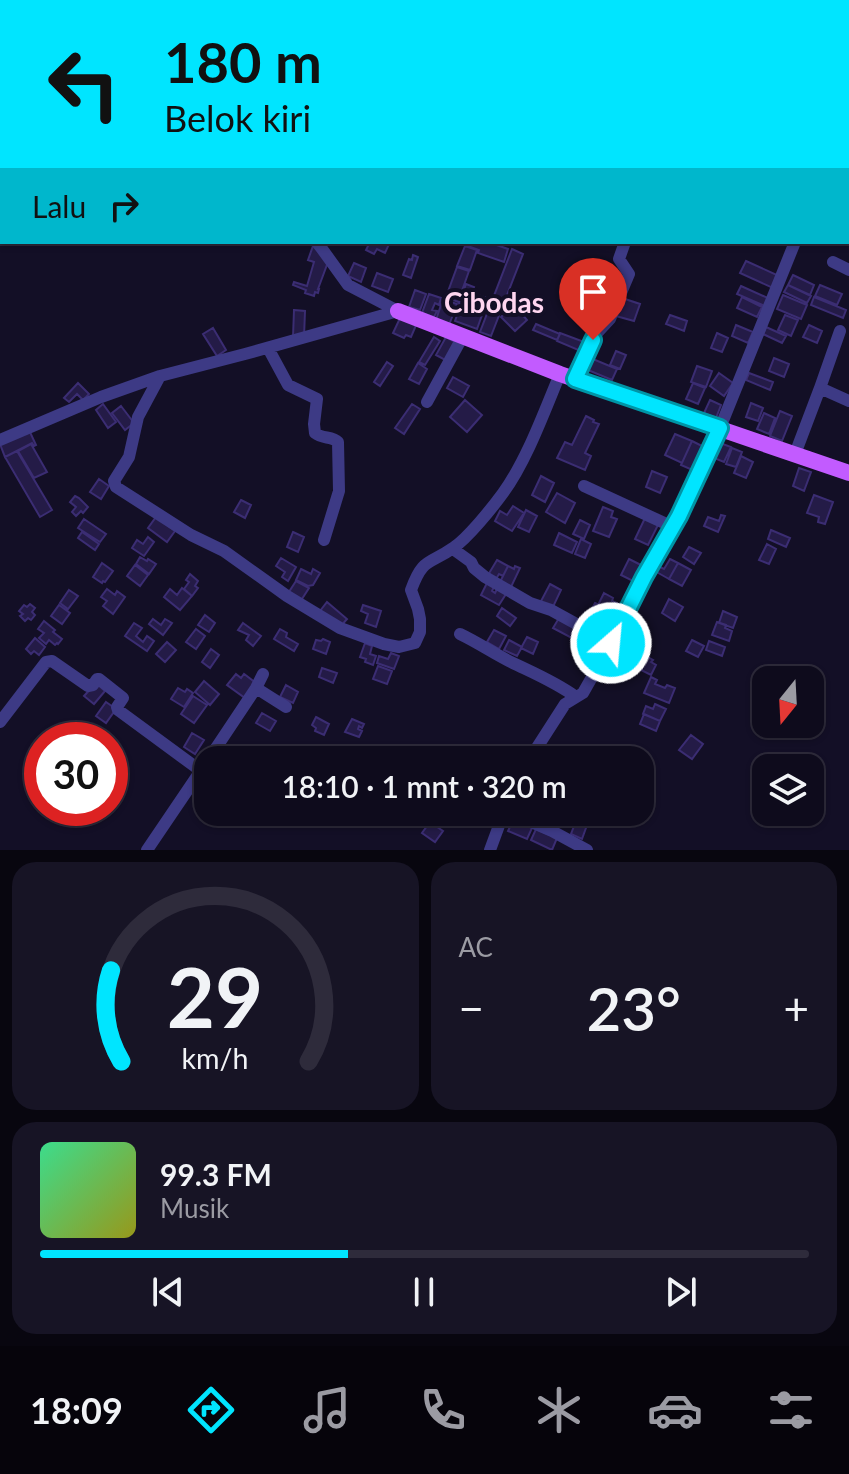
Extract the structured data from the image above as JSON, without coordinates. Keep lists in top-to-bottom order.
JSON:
{
  "districts": ["Cibodas"],
  "north": "bottom",
  "page": {
    "turn": ["180 m", "Belok kiri"],
    "then": "Lalu",
    "limit": "30",
    "trip": "18:10 · 1 mnt · 320 m",
    "tile": "AC",
    "heat": ["−", "23°", "+"],
    "song": ["99.3 FM", "Musik"],
    "tabs": "18:09",
    "gauge": ["29", "km/h"]
  }
}
